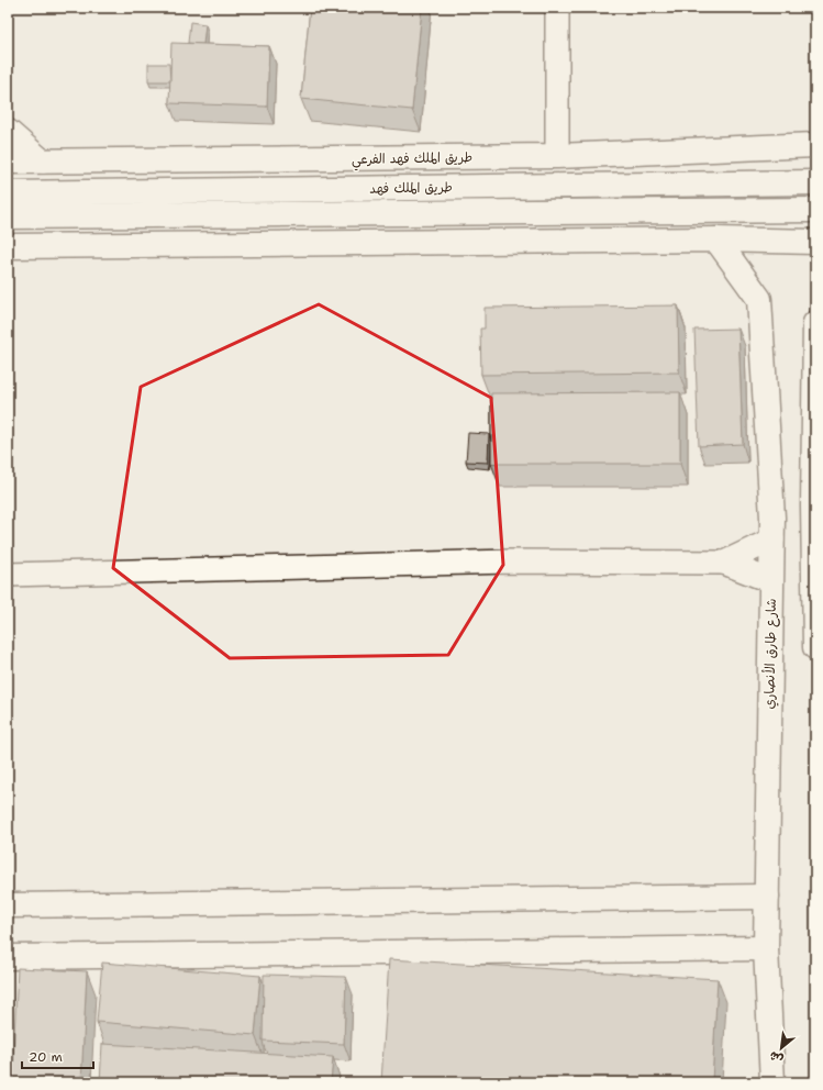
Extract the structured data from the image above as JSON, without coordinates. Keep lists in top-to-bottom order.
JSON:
{
  "streets": {
    "main road": ["طريق الملك فهد الفرعي", "طريق الملك فهد", "شارع طارق الأنصاري"]
  },
  "scale_bar": "20 m",
  "north": "bottom left"
}
